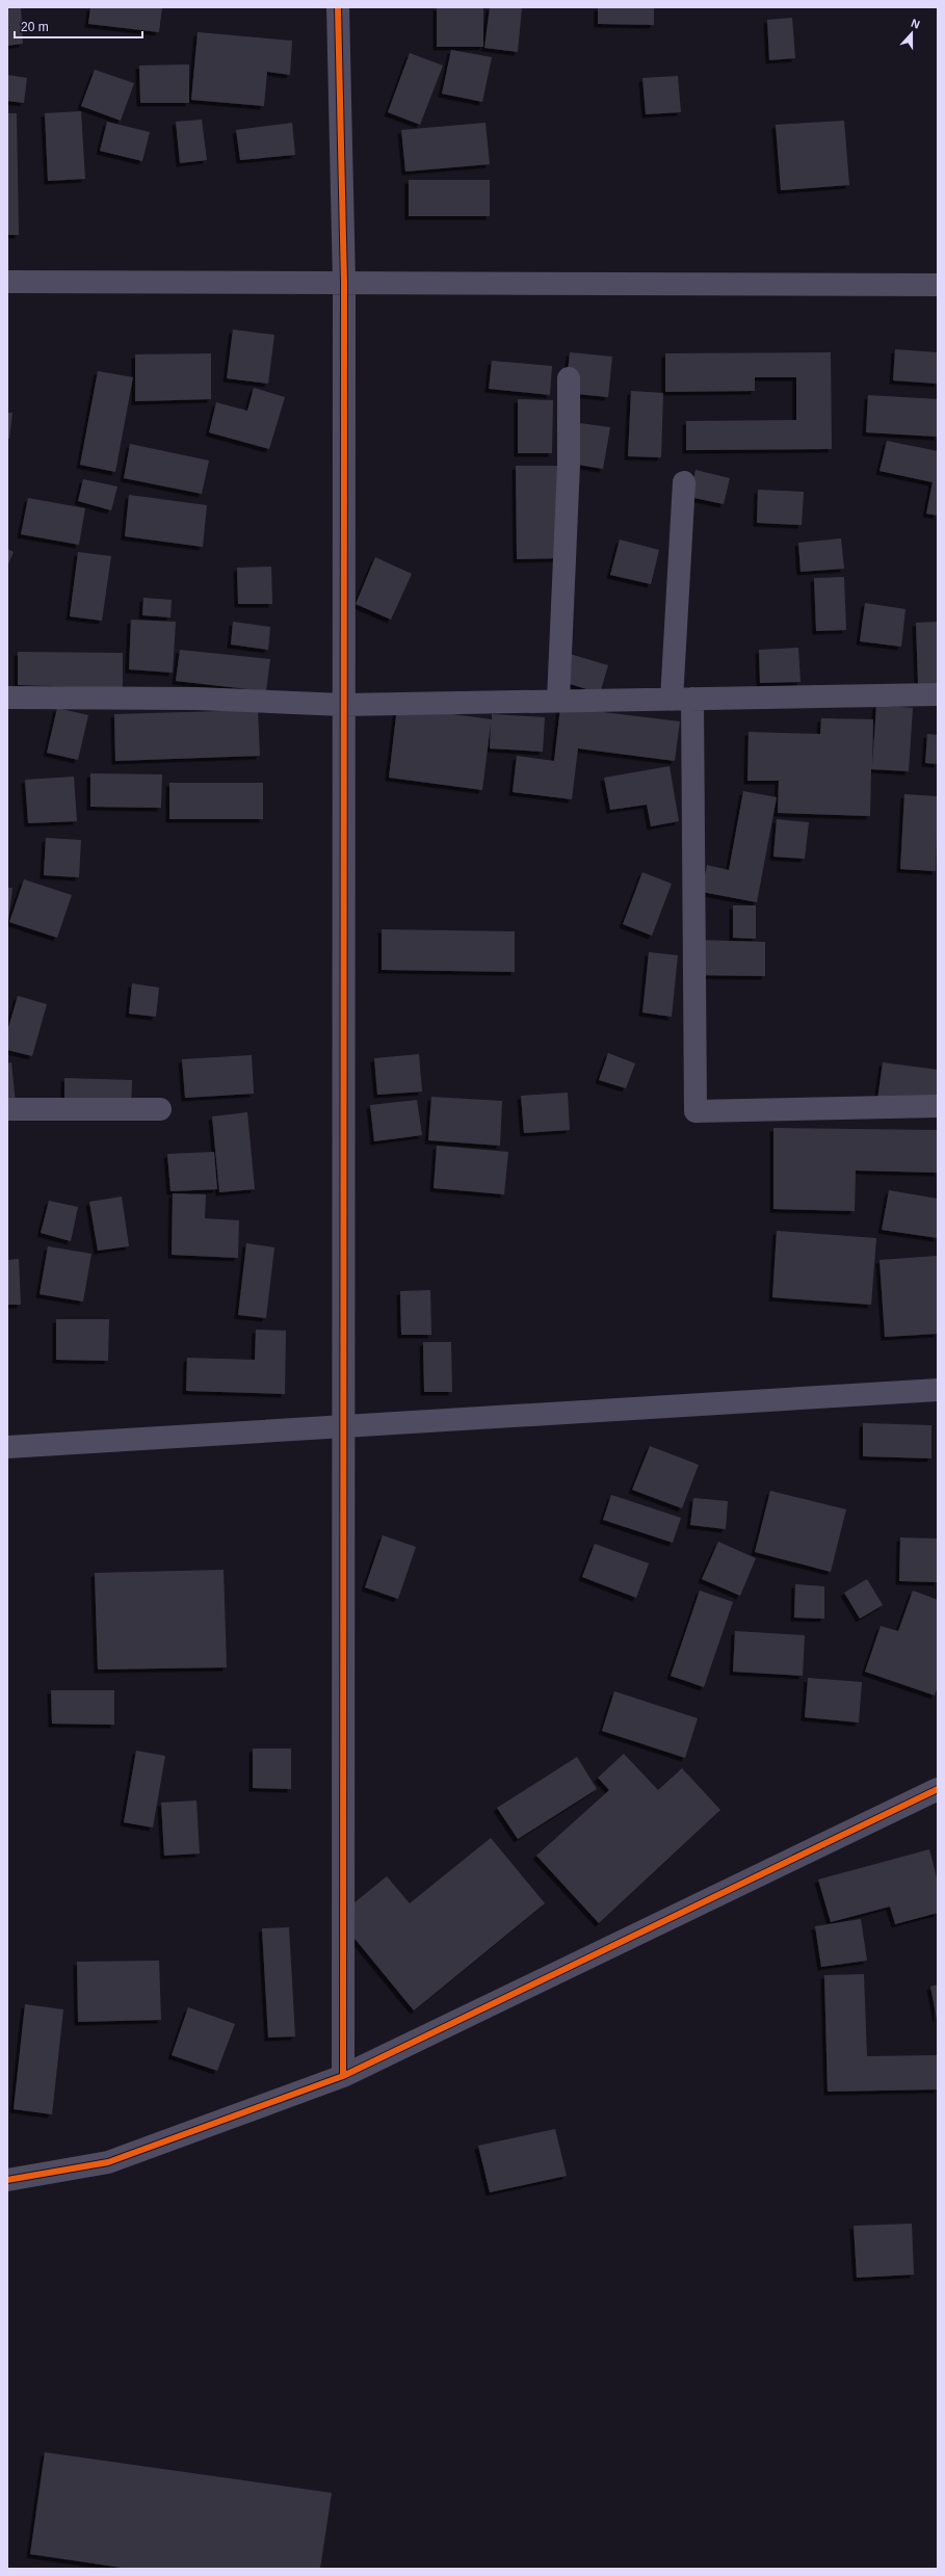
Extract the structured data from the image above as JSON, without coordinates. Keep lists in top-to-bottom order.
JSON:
{
  "scale_bar": "20 m",
  "north": "top"
}
